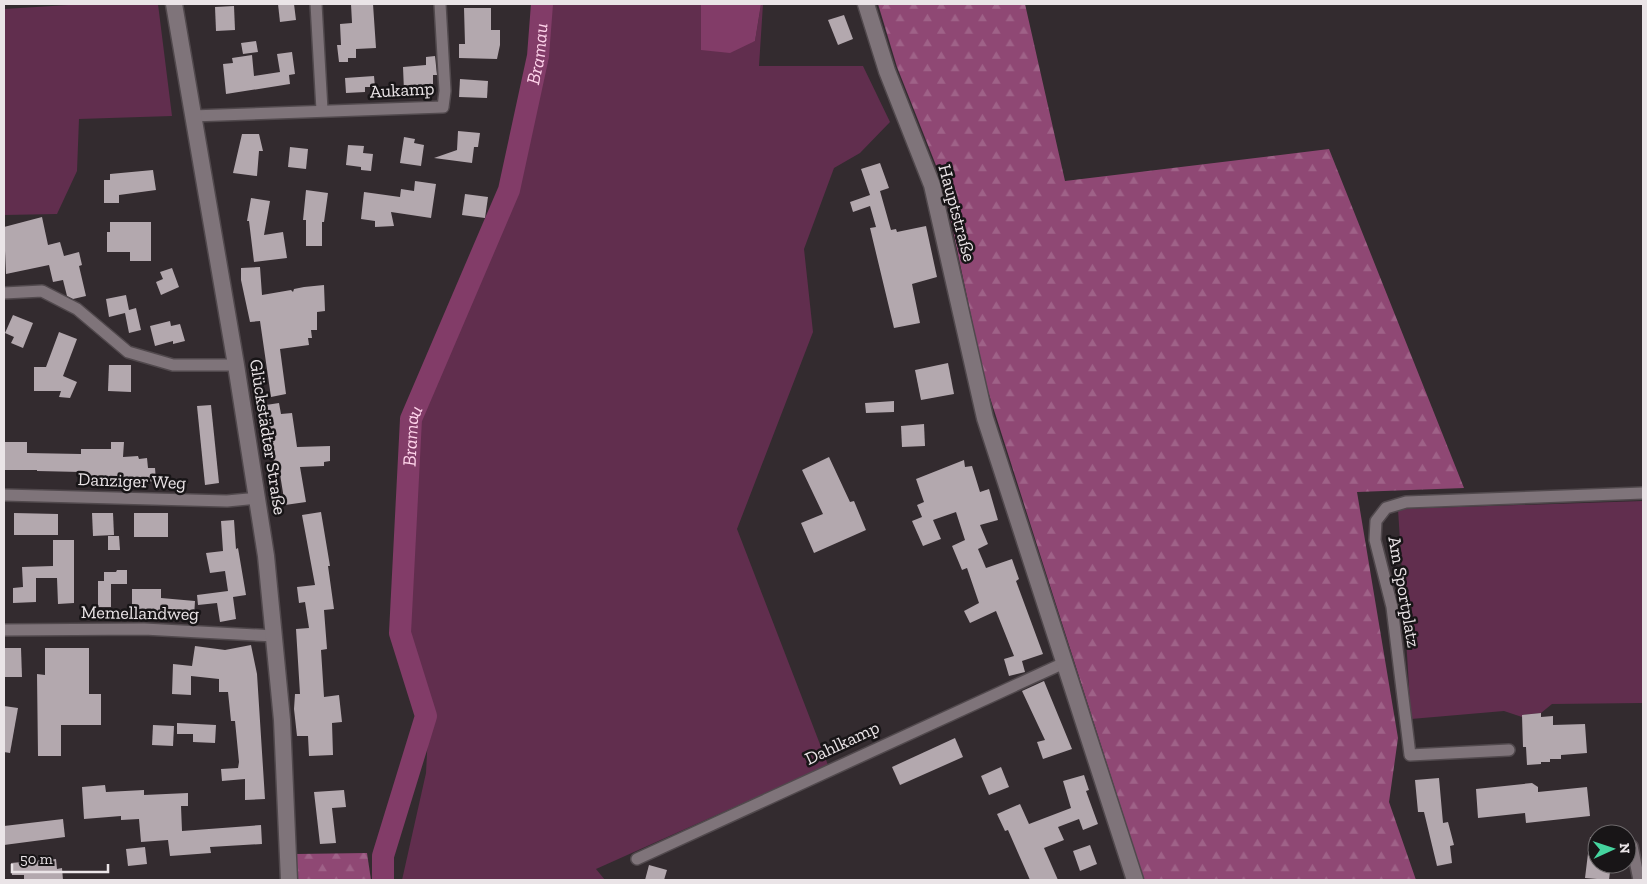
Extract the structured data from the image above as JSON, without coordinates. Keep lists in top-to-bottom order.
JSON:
{
  "streets": {
    "street": [
      "Aukamp",
      "Hauptstraße",
      "Glückstädter Straße",
      "Danziger Weg",
      "Am Sportplatz",
      "Memellandweg",
      "Dahlkamp"
    ]
  },
  "crossings": [
    ["Aukamp", "Glückstädter Straße"],
    ["Hauptstraße", "Dahlkamp"],
    ["Glückstädter Straße", "Danziger Weg"],
    ["Glückstädter Straße", "Memellandweg"]
  ],
  "water": ["Bramau"],
  "scale_bar": "50 m",
  "north": "right"
}
